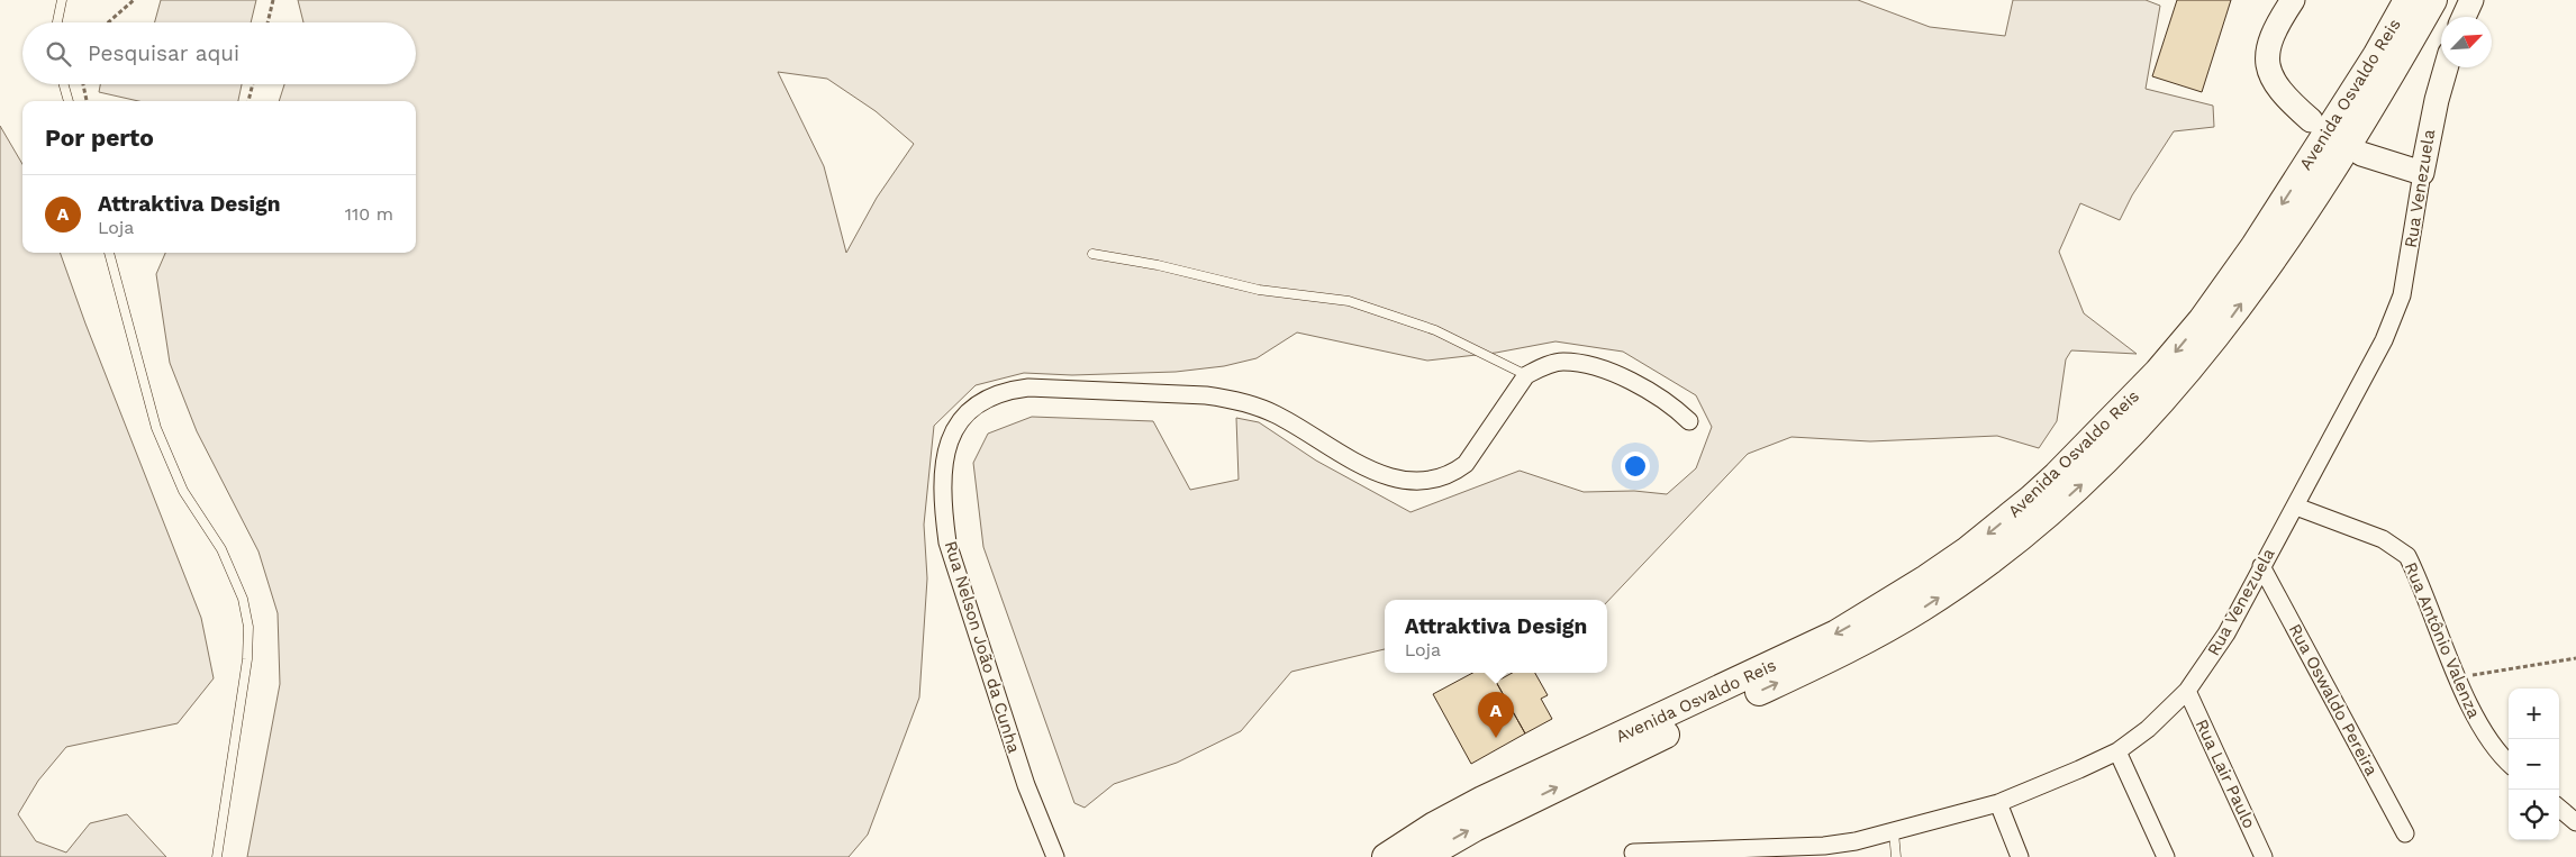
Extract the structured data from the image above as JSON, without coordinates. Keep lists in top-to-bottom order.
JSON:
{
  "streets": {
    "main road": ["Avenida Osvaldo Reis"],
    "street": [
      "Rua Venezuela",
      "Rua Antônio Valenza",
      "Rua Nelson João da Cunha",
      "Rua Oswaldo Pereira",
      "Rua Lair Paulo"
    ]
  },
  "crossings": [
    ["Rua Venezuela", "Rua Antônio Valenza"],
    ["Rua Venezuela", "Rua Oswaldo Pereira"],
    ["Rua Venezuela", "Rua Lair Paulo"]
  ],
  "north": "top right",
  "page": {
    "search": "Pesquisar aqui",
    "heading": "Por perto",
    "list": [
      {
        "mark": "A",
        "name": "Attraktiva Design",
        "note": "Loja",
        "value": "110 m"
      }
    ],
    "popup": ["Attraktiva Design", "Loja"],
    "map_buttons": ["+", "−"],
    "pins": "A"
  }
}
